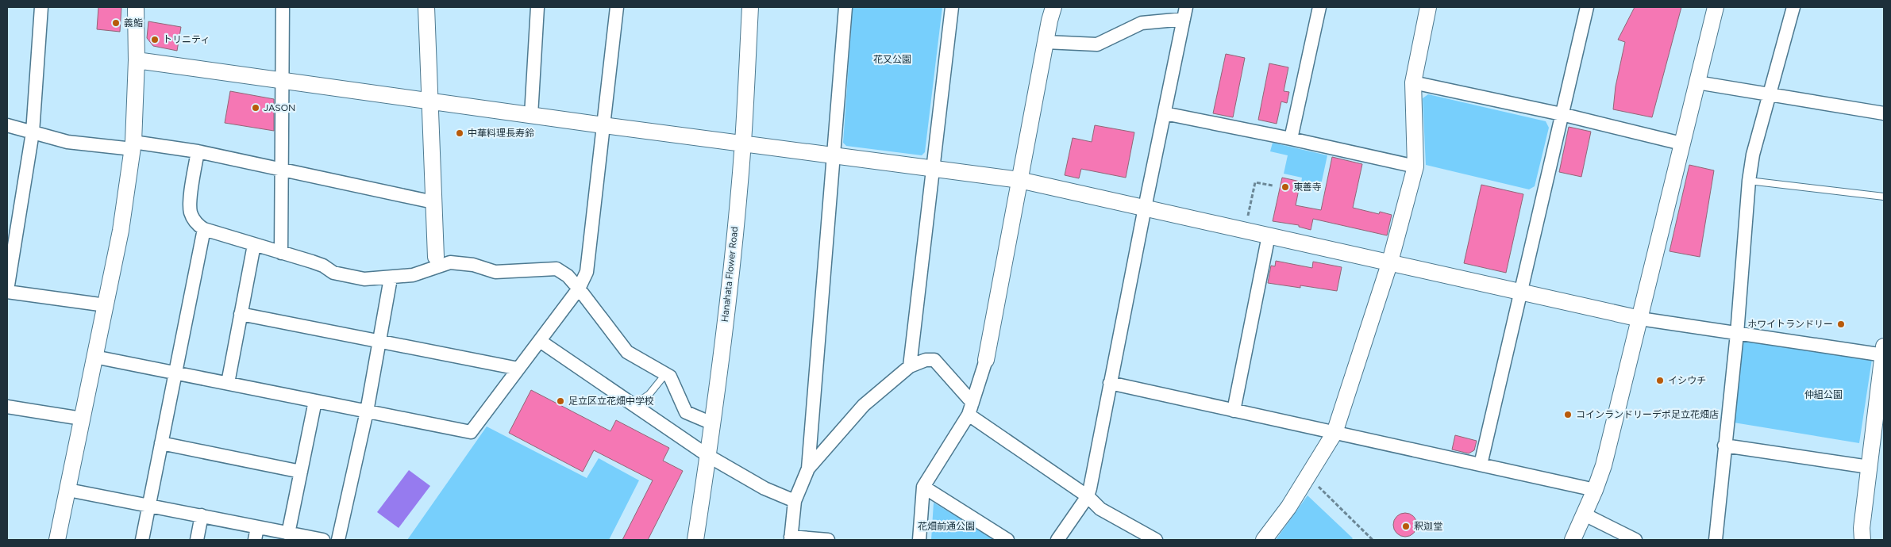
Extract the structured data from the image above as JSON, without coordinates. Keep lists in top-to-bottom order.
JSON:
{
  "streets": {
    "street": ["Hanahata Flower Road"]
  },
  "parks": ["花又公園", "仲組公園", "花畑前通公園"],
  "places": [
    "義鮨",
    "トリニティ",
    "JASON",
    "中華料理長寿鈴",
    "東善寺",
    "ホワイトランドリー",
    "イシウチ",
    "足立区立花畑中学校",
    "コインランドリーデポ足立花畑店",
    "釈迦堂"
  ]
}
